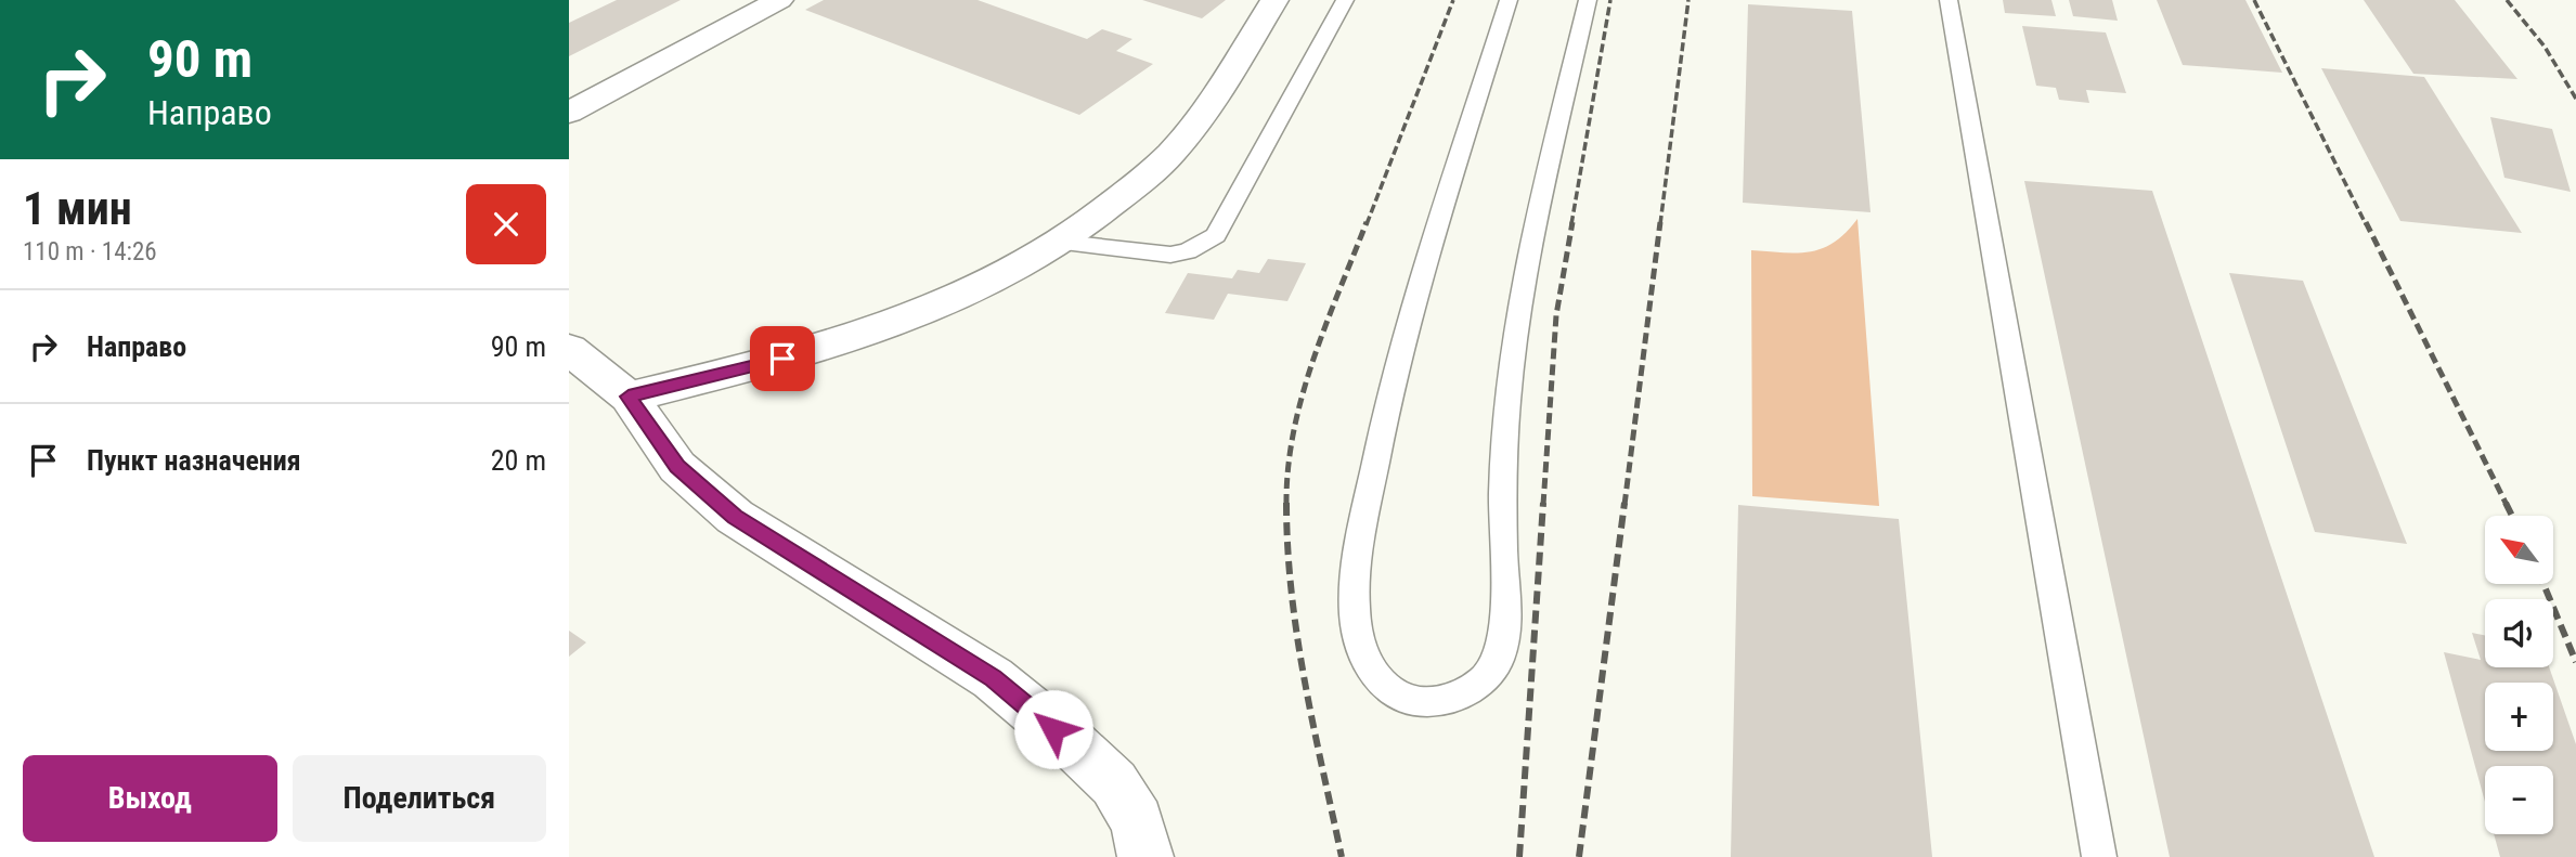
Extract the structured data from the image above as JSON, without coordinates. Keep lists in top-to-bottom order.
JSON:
{
  "north": "top left",
  "page": {
    "turn": ["90 m", "Направо"],
    "heading": ["1 мин", "110 m · 14:26"],
    "list": [
      {
        "name": "Направо",
        "value": "90 m"
      },
      {
        "name": "Пункт назначения",
        "value": "20 m"
      }
    ],
    "map_buttons": ["+", "−"],
    "buttons": ["Выход", "Поделиться"]
  }
}
